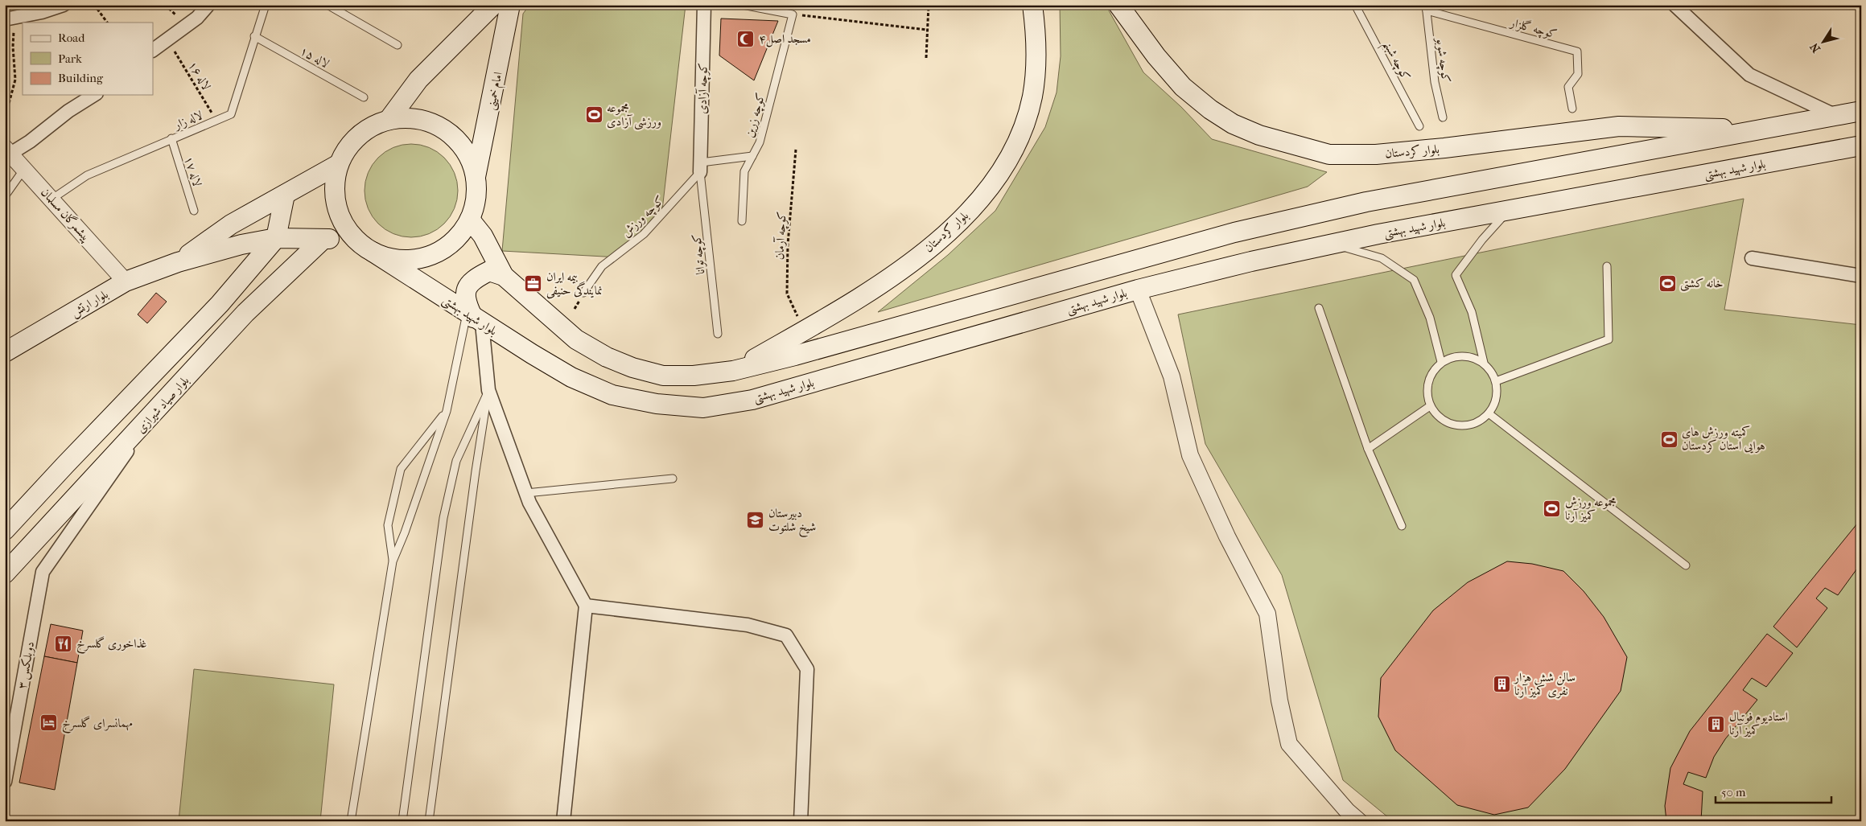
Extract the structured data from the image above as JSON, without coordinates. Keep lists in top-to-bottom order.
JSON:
{
  "streets": {
    "main road": [
      "امام خمینی",
      "بلوار کردستان",
      "بلوار شهید بهشتی",
      "بلوار ارتش",
      "بلوار صیاد شیرازی"
    ],
    "street": ["کوچه آزادی", "پیشمرگان مسلمان", "دوبلکس ۳"],
    "lane": [
      "کوچه گلزار",
      "لاله ۱۵",
      "کوچه شبنم",
      "کوچه شوبو",
      "کوچه زرین",
      "لاله زار",
      "لاله ۱۷",
      "کوچه ورزش",
      "کوچه توانا"
    ],
    "path": ["لاله ۱۶", "کوچه آرمان"]
  },
  "crossings": [
    ["کوچه گلزار", "کوچه شوبو"],
    ["لاله ۱۵", "لاله زار"],
    ["لاله ۱۶", "لاله زار"],
    ["کوچه آزادی", "کوچه ورزش"],
    ["کوچه آزادی", "کوچه توانا"],
    ["امام خمینی", "بلوار شهید بهشتی"],
    ["لاله زار", "لاله ۱۷"],
    ["لاله زار", "پیشمرگان مسلمان"],
    ["پیشمرگان مسلمان", "بلوار ارتش"],
    ["کوچه ورزش", "کوچه توانا"]
  ],
  "places": {
    "mosque": ["مسجد اصل۴"],
    "sports": [
      "مجموعه ورزشی آزادی",
      "خانه کشتی",
      "کمیته ورزش های هوایی استان کردستان",
      "مجموعه ورزش کمیز آرنا"
    ],
    "office": ["بیمه ایران نمایندگی حنیفی"],
    "school or university": ["دبیرستان شیخ شلتوت"],
    "restaurant": ["غذاخوری گلسرخ"],
    "building": ["سالن شش هزار نفری کمیز آرنا", "استادیوم فوتبال کمیز آرنا"],
    "hotel": ["مهمانسرای گلسرخ"]
  },
  "legend": ["Road", "Park", "Building"],
  "scale_bar": "50 m",
  "north": "bottom left"
}
